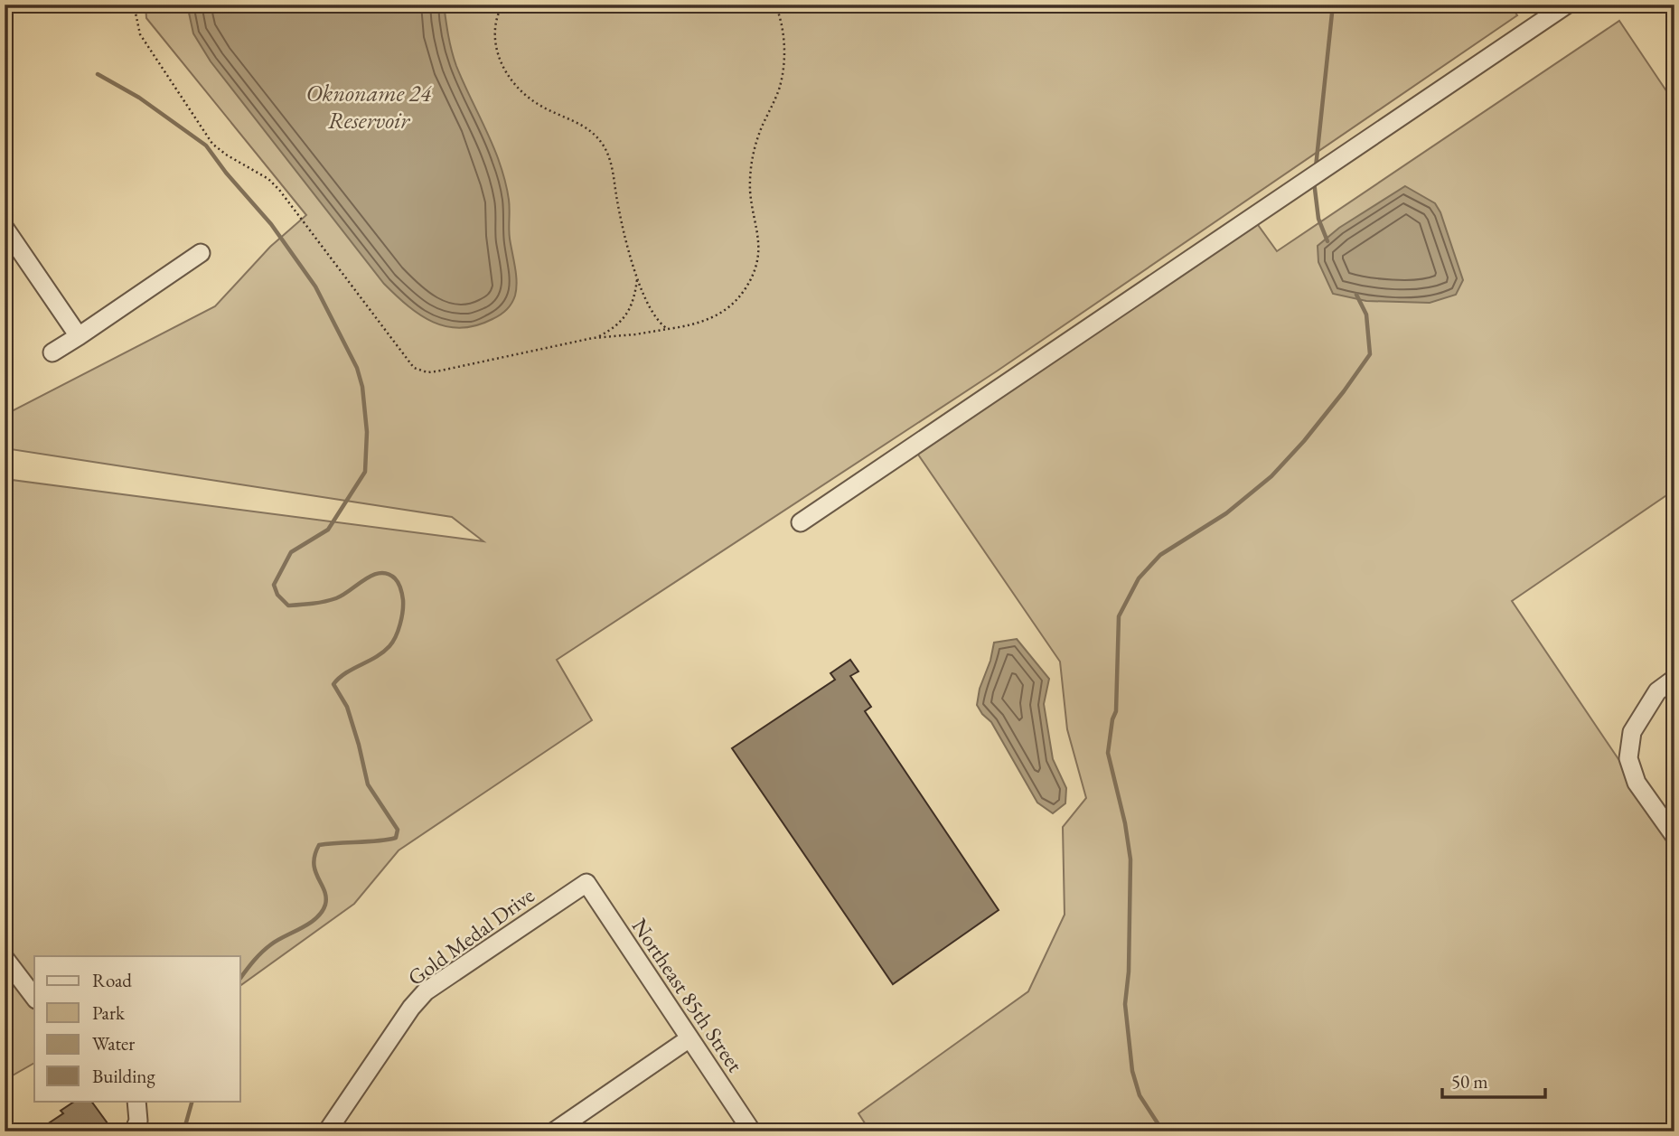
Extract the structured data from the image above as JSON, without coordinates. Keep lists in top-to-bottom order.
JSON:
{
  "streets": {
    "street": ["Gold Medal Drive", "Northeast 85th Street"]
  },
  "crossings": [
    ["Gold Medal Drive", "Northeast 85th Street"]
  ],
  "water": ["Oknoname 24 Reservoir"],
  "legend": [
    "Road",
    "Park",
    "Water",
    "Building"
  ],
  "scale_bar": "50 m"
}
